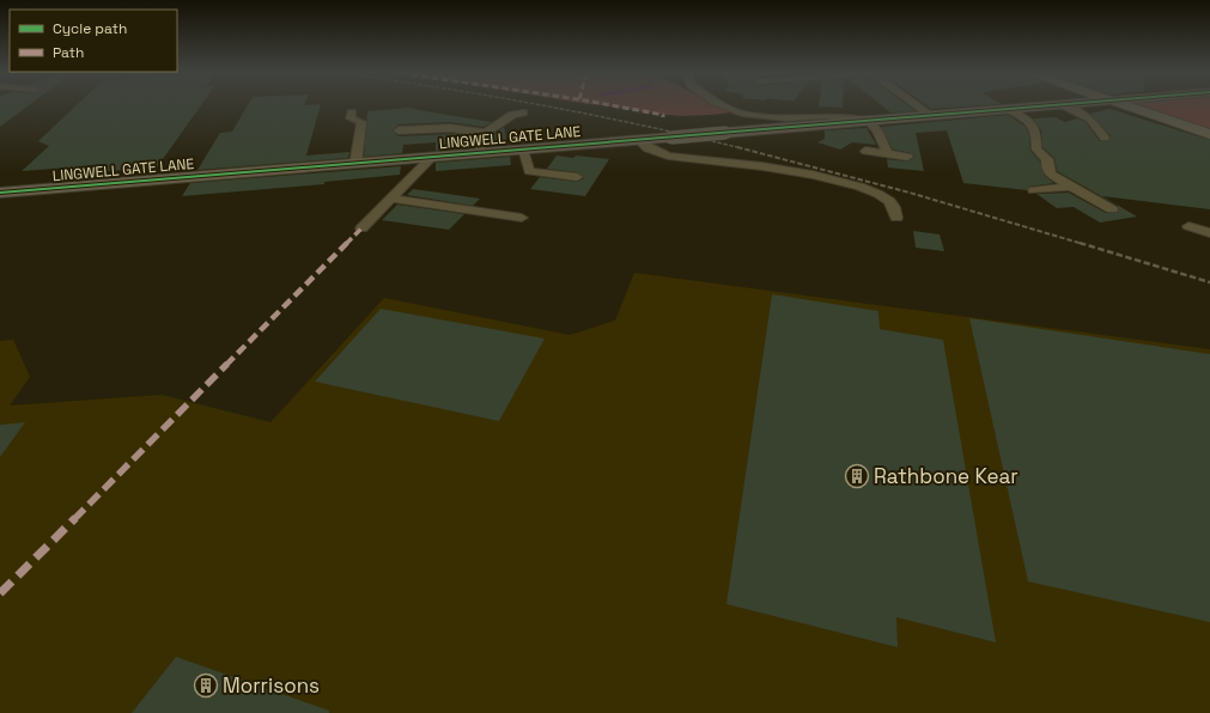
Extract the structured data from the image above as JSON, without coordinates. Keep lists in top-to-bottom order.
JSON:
{
  "streets": {
    "street": ["LINGWELL GATE LANE"]
  },
  "places": {
    "building": ["Rathbone Kear", "Morrisons"]
  },
  "legend": ["Cycle path", "Path"]
}
